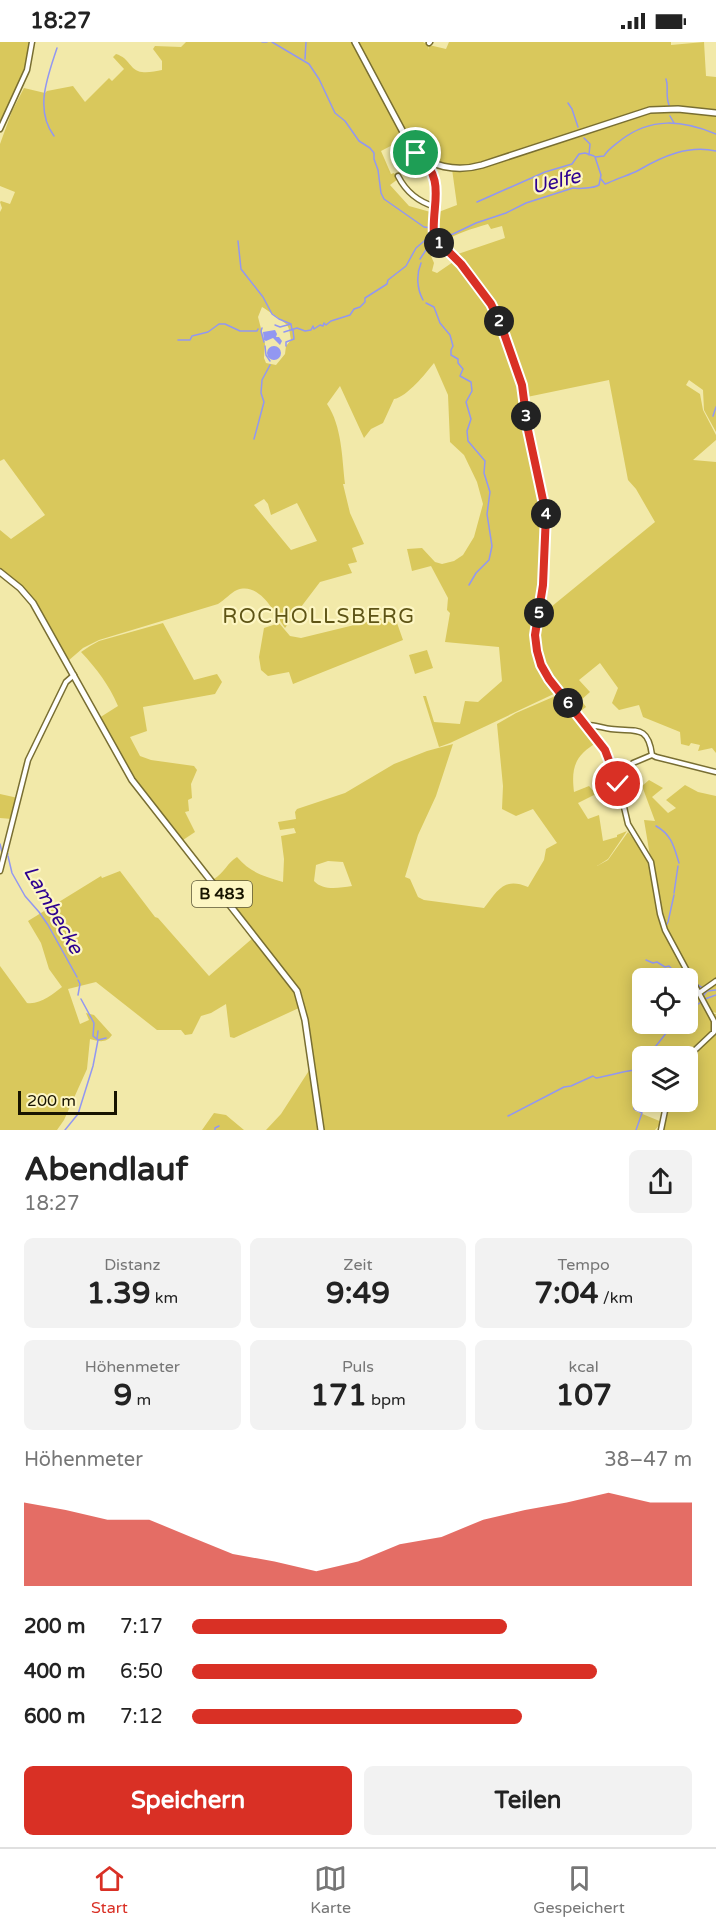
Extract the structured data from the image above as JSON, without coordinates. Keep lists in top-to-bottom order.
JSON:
{
  "streets": {
    "main road": ["B 483"]
  },
  "districts": ["ROCHOLLSBERG"],
  "water": ["Uelfe", "Lambecke"],
  "scale_bar": "200 m",
  "page": {
    "status": "18:27",
    "pins": [
      "1",
      "2",
      "3",
      "4",
      "5",
      "6"
    ],
    "scale": "200 m",
    "heading": ["Abendlauf", "18:27"],
    "stats": [
      ["Distanz", "1.39 km"],
      ["Zeit", "9:49"],
      ["Tempo", "7:04 /km"],
      ["Höhenmeter", "9 m"],
      ["Puls", "171 bpm"],
      ["kcal", "107"]
    ],
    "chart": ["Höhenmeter", "38–47 m"],
    "list": [
      {
        "name": "200 m",
        "note": "7:17"
      },
      {
        "name": "400 m",
        "note": "6:50"
      },
      {
        "name": "600 m",
        "note": "7:12"
      }
    ],
    "buttons": ["Speichern", "Teilen"],
    "tabs": ["Start", "Karte", "Gespeichert"]
  }
}
